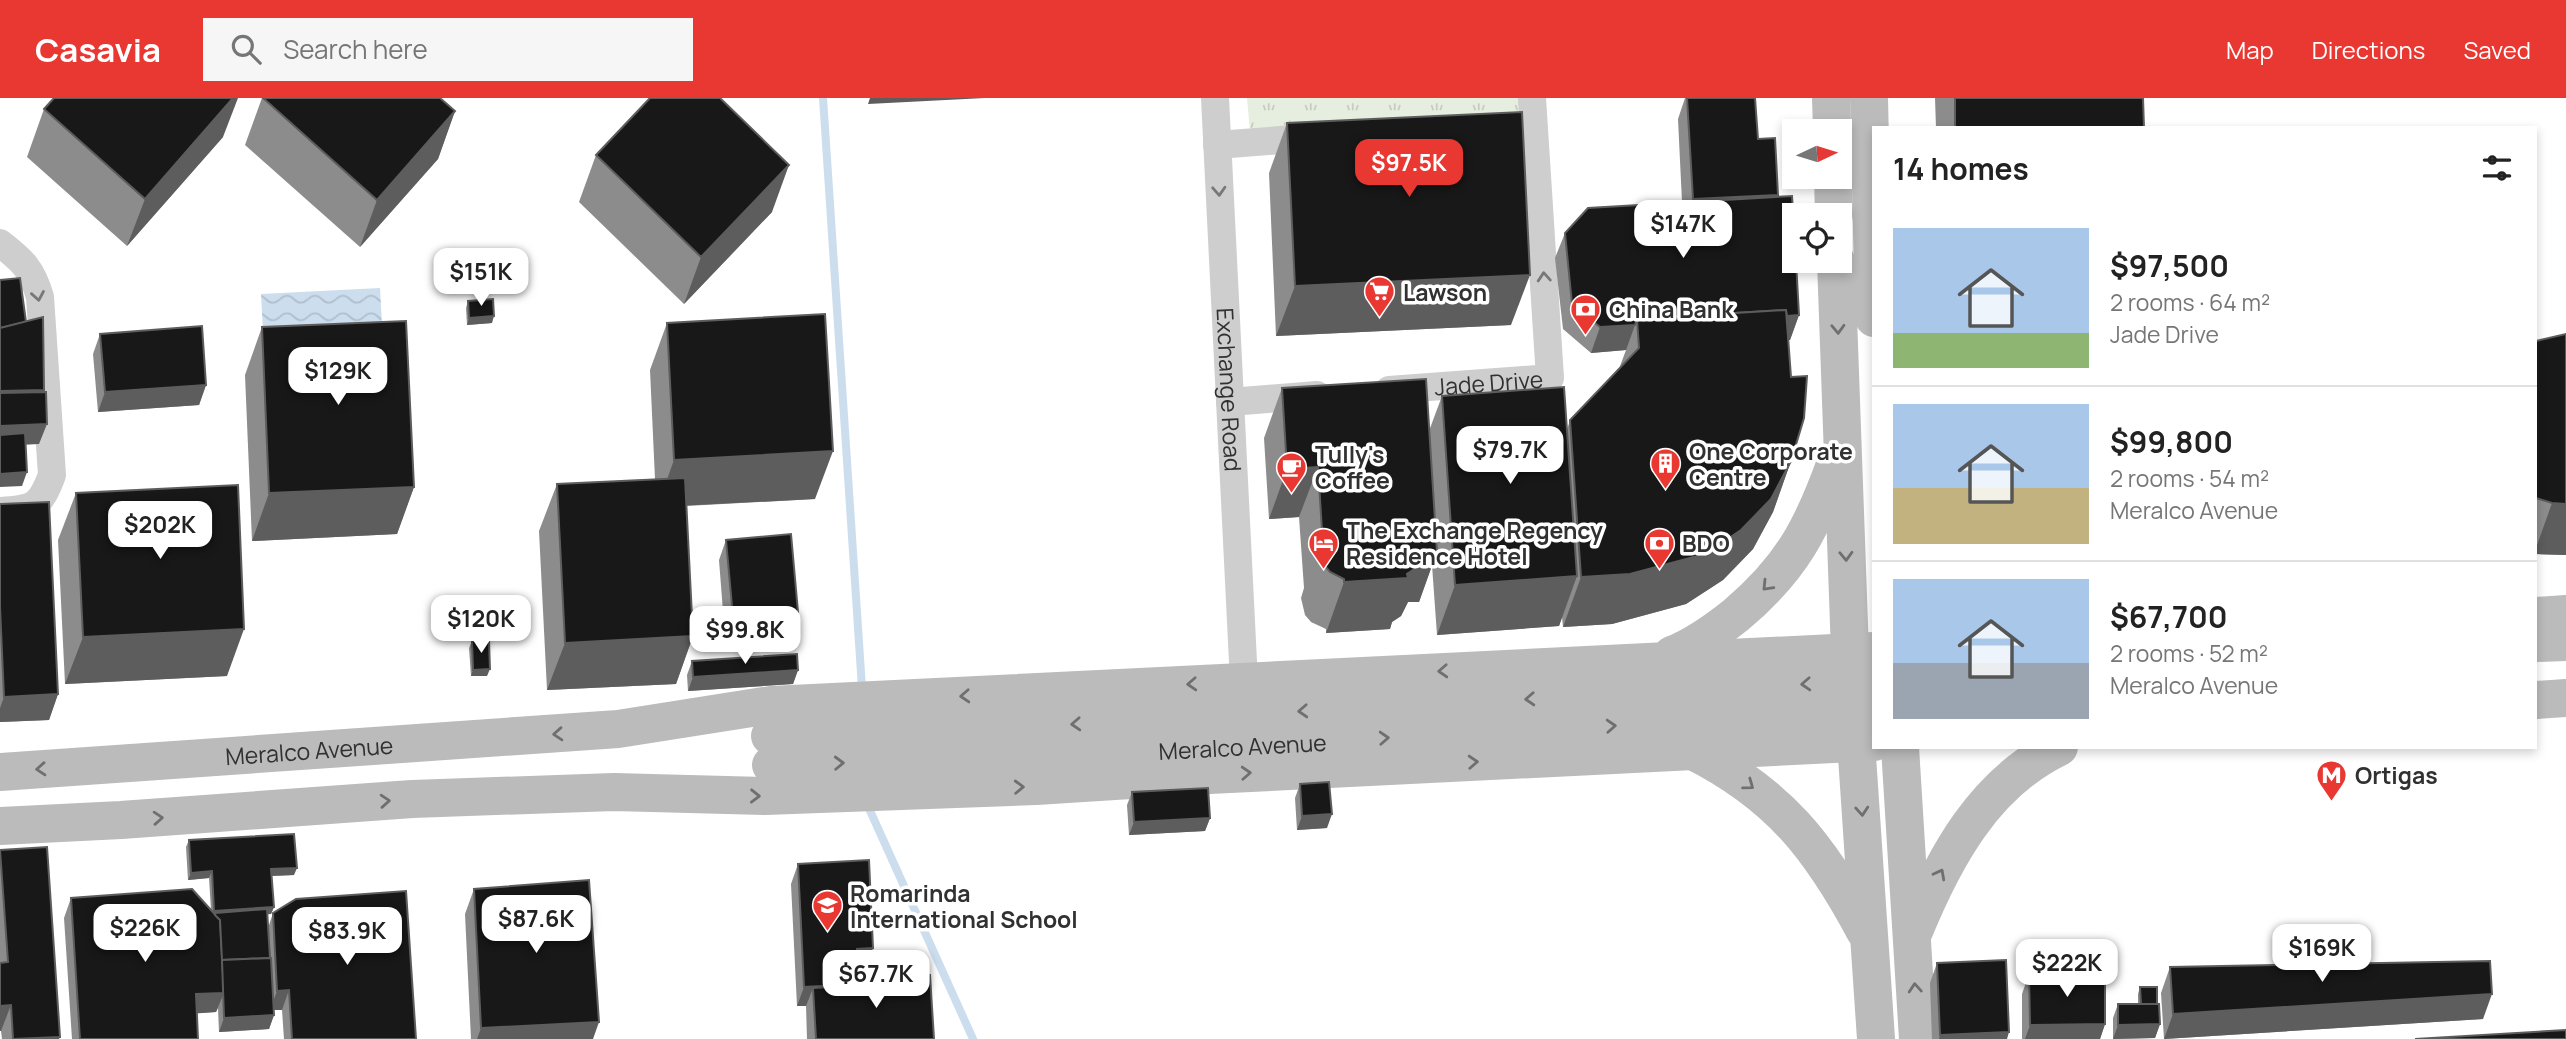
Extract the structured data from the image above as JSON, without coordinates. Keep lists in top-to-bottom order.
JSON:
{
  "streets": {
    "main road": ["Meralco Avenue"],
    "street": ["Jade Drive", "Exchange Road"]
  },
  "crossings": [
    ["Jade Drive", "Exchange Road"],
    ["Exchange Road", "Meralco Avenue"]
  ],
  "one_way": ["Exchange Road"],
  "places": {
    "supermarket": ["Lawson"],
    "bank": ["China Bank", "BDO"],
    "building": ["One Corporate Centre"],
    "cafe": ["Tully's Coffee"],
    "hotel": ["The Exchange Regency Residence Hotel"],
    "metro station": ["Ortigas"],
    "school or university": ["Romarinda International School"]
  },
  "north": "right",
  "page": {
    "header": "Casavia",
    "search": "Search here",
    "nav": ["Map", "Directions", "Saved"],
    "heading": "14 homes",
    "price": [
      "$97.5K",
      "$147K",
      "$151K",
      "$129K",
      "$79.7K",
      "$202K",
      "$120K",
      "$99.8K",
      "$87.6K",
      "$226K",
      "$83.9K",
      "$169K",
      "$222K",
      "$67.7K"
    ],
    "list": [
      {
        "name": "$97,500",
        "note": "2 rooms · 64 m² · Jade Drive"
      },
      {
        "name": "$99,800",
        "note": "2 rooms · 54 m² · Meralco Avenue"
      },
      {
        "name": "$67,700",
        "note": "2 rooms · 52 m² · Meralco Avenue"
      }
    ]
  }
}
